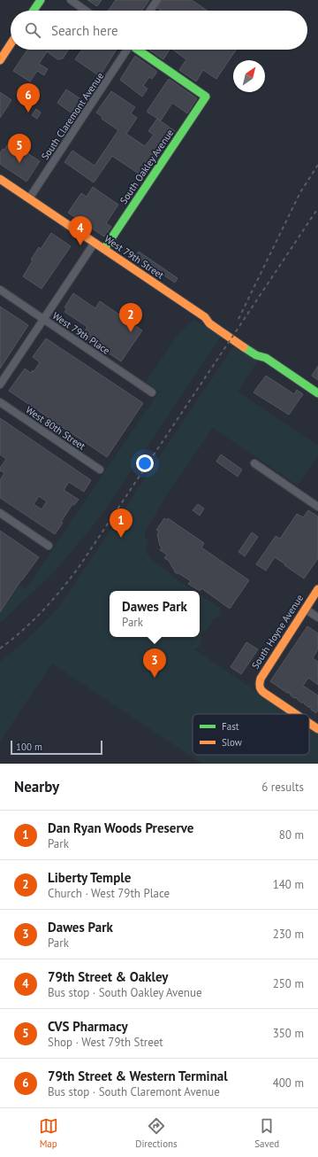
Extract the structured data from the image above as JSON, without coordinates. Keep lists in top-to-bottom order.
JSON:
{
  "streets": {
    "street": [
      "South Claremont Avenue",
      "South Oakley Avenue",
      "West 79th Street",
      "West 79th Place",
      "West 80th Street",
      "South Hoyne Avenue"
    ]
  },
  "crossings": [
    ["South Claremont Avenue", "West 79th Street"],
    ["South Oakley Avenue", "West 79th Street"]
  ],
  "legend": ["Fast", "Slow"],
  "scale_bar": "100 m",
  "north": "top right",
  "page": {
    "search": "Search here",
    "pins": [
      "6",
      "5",
      "4",
      "2",
      "1",
      "3"
    ],
    "popup": ["Dawes Park", "Park"],
    "scale": "100 m",
    "heading": ["Nearby", "6 results"],
    "list": [
      {
        "mark": "1",
        "name": "Dan Ryan Woods Preserve",
        "note": "Park",
        "value": "80 m"
      },
      {
        "mark": "2",
        "name": "Liberty Temple",
        "note": "Church · West 79th Place",
        "value": "140 m"
      },
      {
        "mark": "3",
        "name": "Dawes Park",
        "note": "Park",
        "value": "230 m"
      },
      {
        "mark": "4",
        "name": "79th Street & Oakley",
        "note": "Bus stop · South Oakley Avenue",
        "value": "250 m"
      },
      {
        "mark": "5",
        "name": "CVS Pharmacy",
        "note": "Shop · West 79th Street",
        "value": "350 m"
      },
      {
        "mark": "6",
        "name": "79th Street & Western Terminal",
        "note": "Bus stop · South Claremont Avenue",
        "value": "400 m"
      }
    ],
    "nav": ["Map", "Directions", "Saved"]
  }
}
